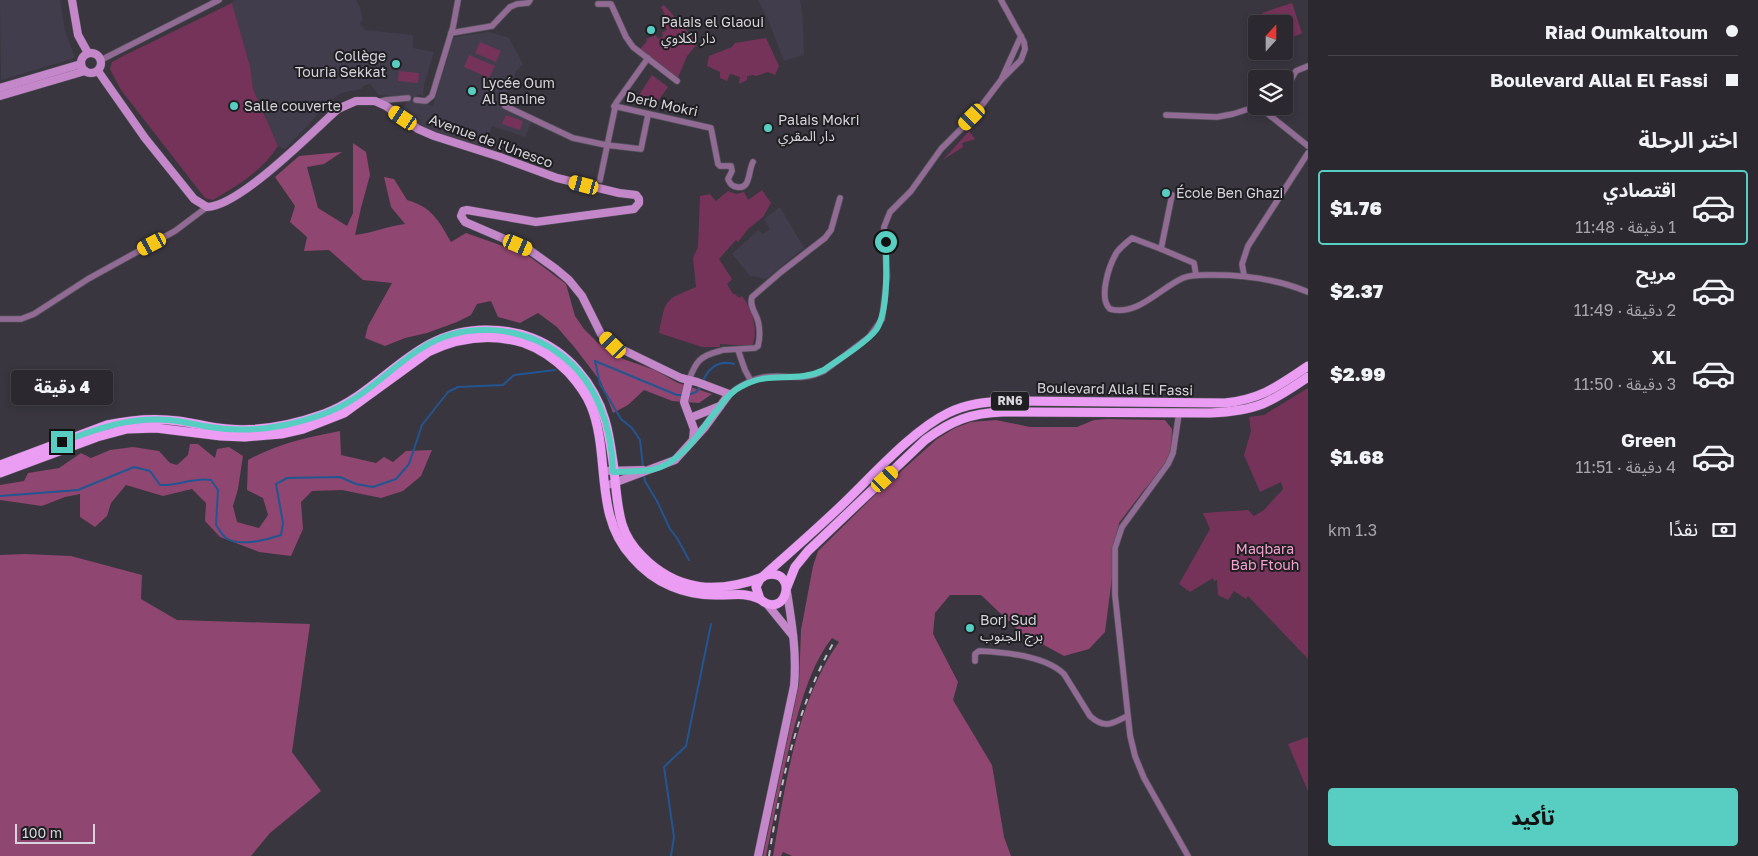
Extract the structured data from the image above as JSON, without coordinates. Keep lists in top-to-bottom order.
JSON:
{
  "streets": {
    "main road": ["Avenue de l'Unesco", "Boulevard Allal El Fassi", "RN6"],
    "street": ["Derb Mokri"]
  },
  "parks": ["Maqbara Bab Ftouh"],
  "places": [
    "Palais el Glaoui دار لكلاوي",
    "Collège Touria Sekkat",
    "Lycée Oum Al Banine",
    "Salle couverte",
    "Palais Mokri دار المقري",
    "École Ben Ghazi",
    "Borj Sud برج الجنوب"
  ],
  "scale_bar": "100 m",
  "north": "top",
  "page": {
    "banner": ["Riad Oumkaltoum", "Boulevard Allal El Fassi"],
    "heading": "اختر الرحلة",
    "list": [
      {
        "name": "اقتصادي",
        "note": "1 دقيقة · 11:48",
        "value": "$1.76"
      },
      {
        "name": "مريح",
        "note": "2 دقيقة · 11:49",
        "value": "$2.37"
      },
      {
        "name": "XL",
        "note": "3 دقيقة · 11:50",
        "value": "$2.99"
      },
      {
        "name": "Green",
        "note": "4 دقيقة · 11:51",
        "value": "$1.68"
      }
    ],
    "bubble": "4 دقيقة",
    "pay": ["نقدًا", "1.3 km"],
    "buttons": "تأكيد",
    "scale": "100 m"
  }
}
